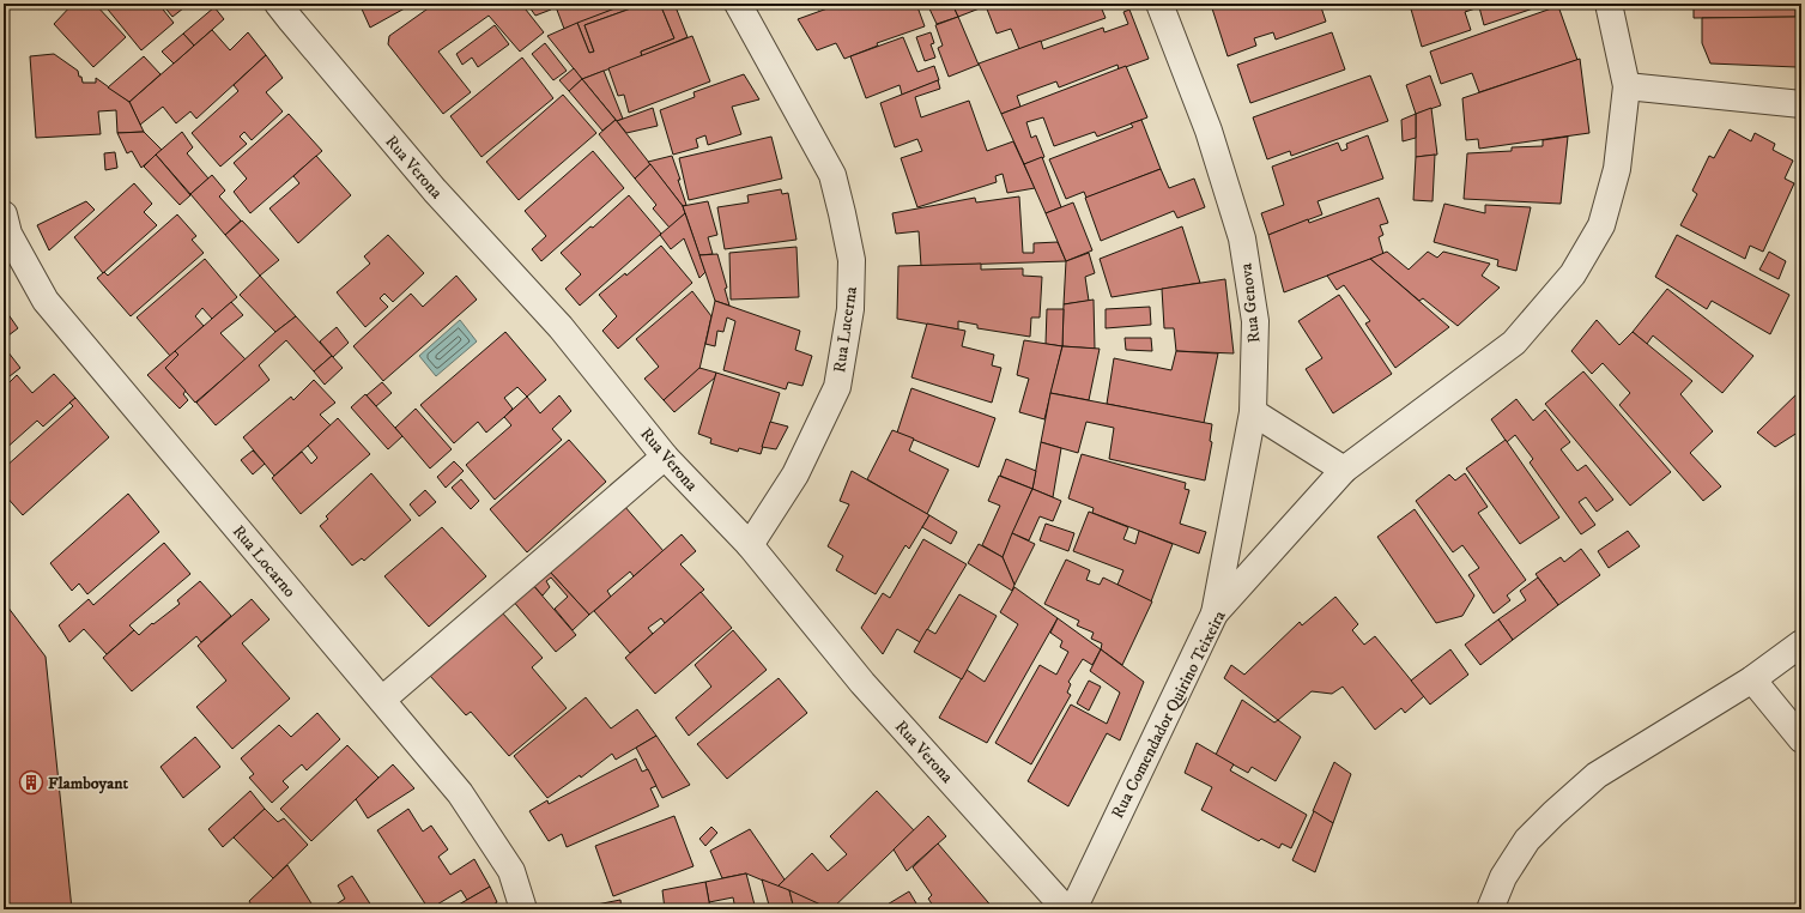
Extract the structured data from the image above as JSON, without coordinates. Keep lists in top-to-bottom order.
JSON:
{
  "streets": {
    "street": [
      "Rua Verona",
      "Rua Genova",
      "Rua Lucerna",
      "Rua Locarno",
      "Rua Comendador Quirino Teixeira"
    ]
  },
  "crossings": [
    ["Rua Verona", "Rua Lucerna"],
    ["Rua Genova", "Rua Comendador Quirino Teixeira"]
  ],
  "places": {
    "building": ["Flamboyant"]
  }
}
